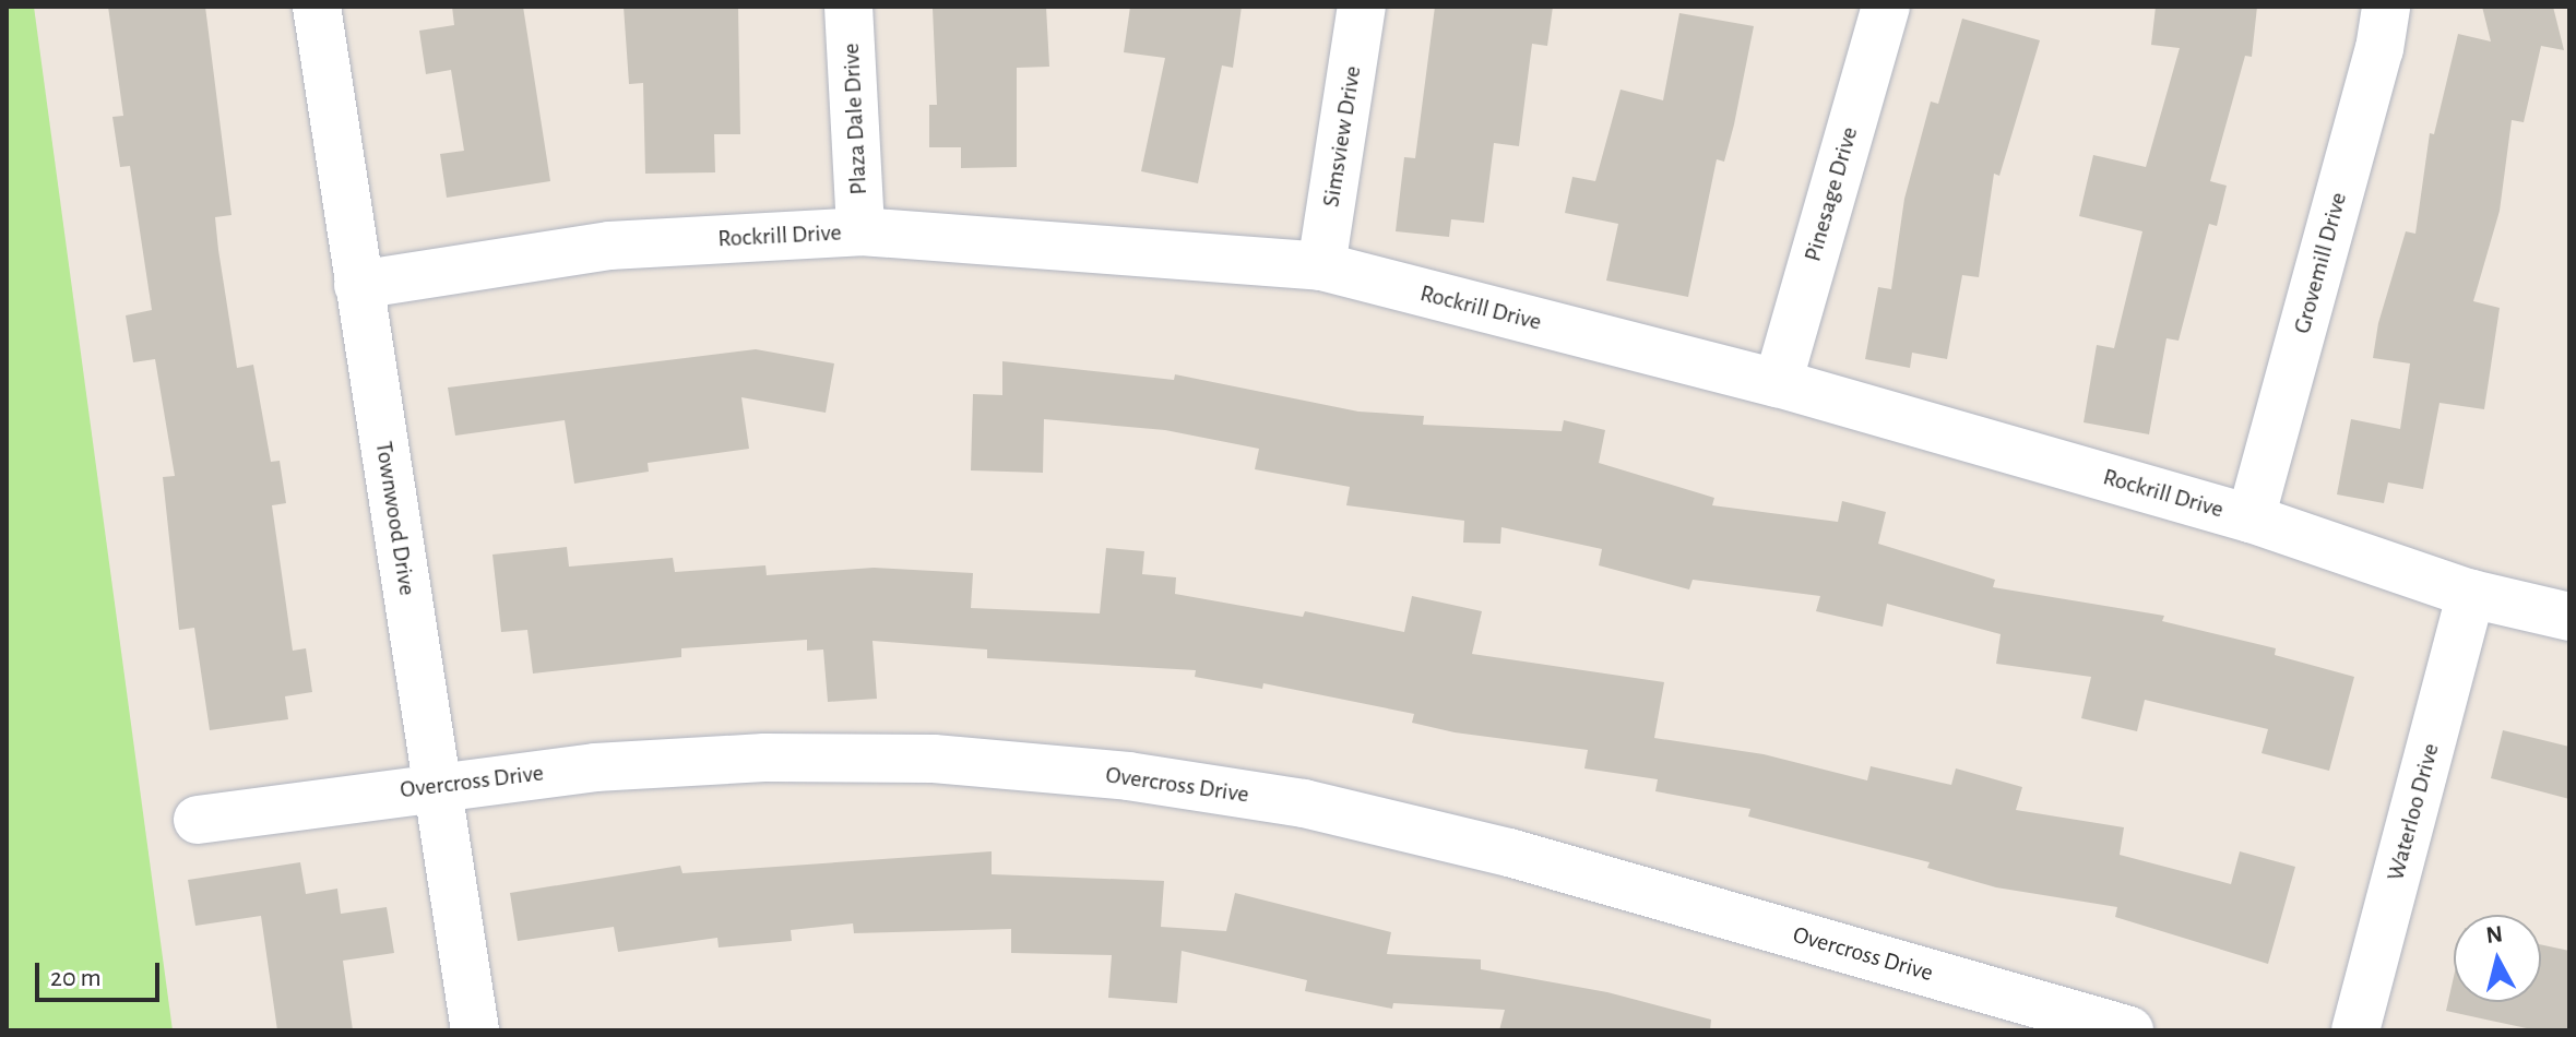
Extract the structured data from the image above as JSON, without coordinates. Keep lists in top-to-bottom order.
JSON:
{
  "streets": {
    "street": [
      "Plaza Dale Drive",
      "Simsview Drive",
      "Pinesage Drive",
      "Rockrill Drive",
      "Grovemill Drive",
      "Townwood Drive",
      "Overcross Drive",
      "Waterloo Drive"
    ]
  },
  "crossings": [
    ["Plaza Dale Drive", "Rockrill Drive"],
    ["Simsview Drive", "Rockrill Drive"],
    ["Pinesage Drive", "Rockrill Drive"],
    ["Rockrill Drive", "Grovemill Drive"],
    ["Rockrill Drive", "Townwood Drive"],
    ["Rockrill Drive", "Waterloo Drive"],
    ["Townwood Drive", "Overcross Drive"]
  ],
  "scale_bar": "20 m",
  "north": "top"
}
